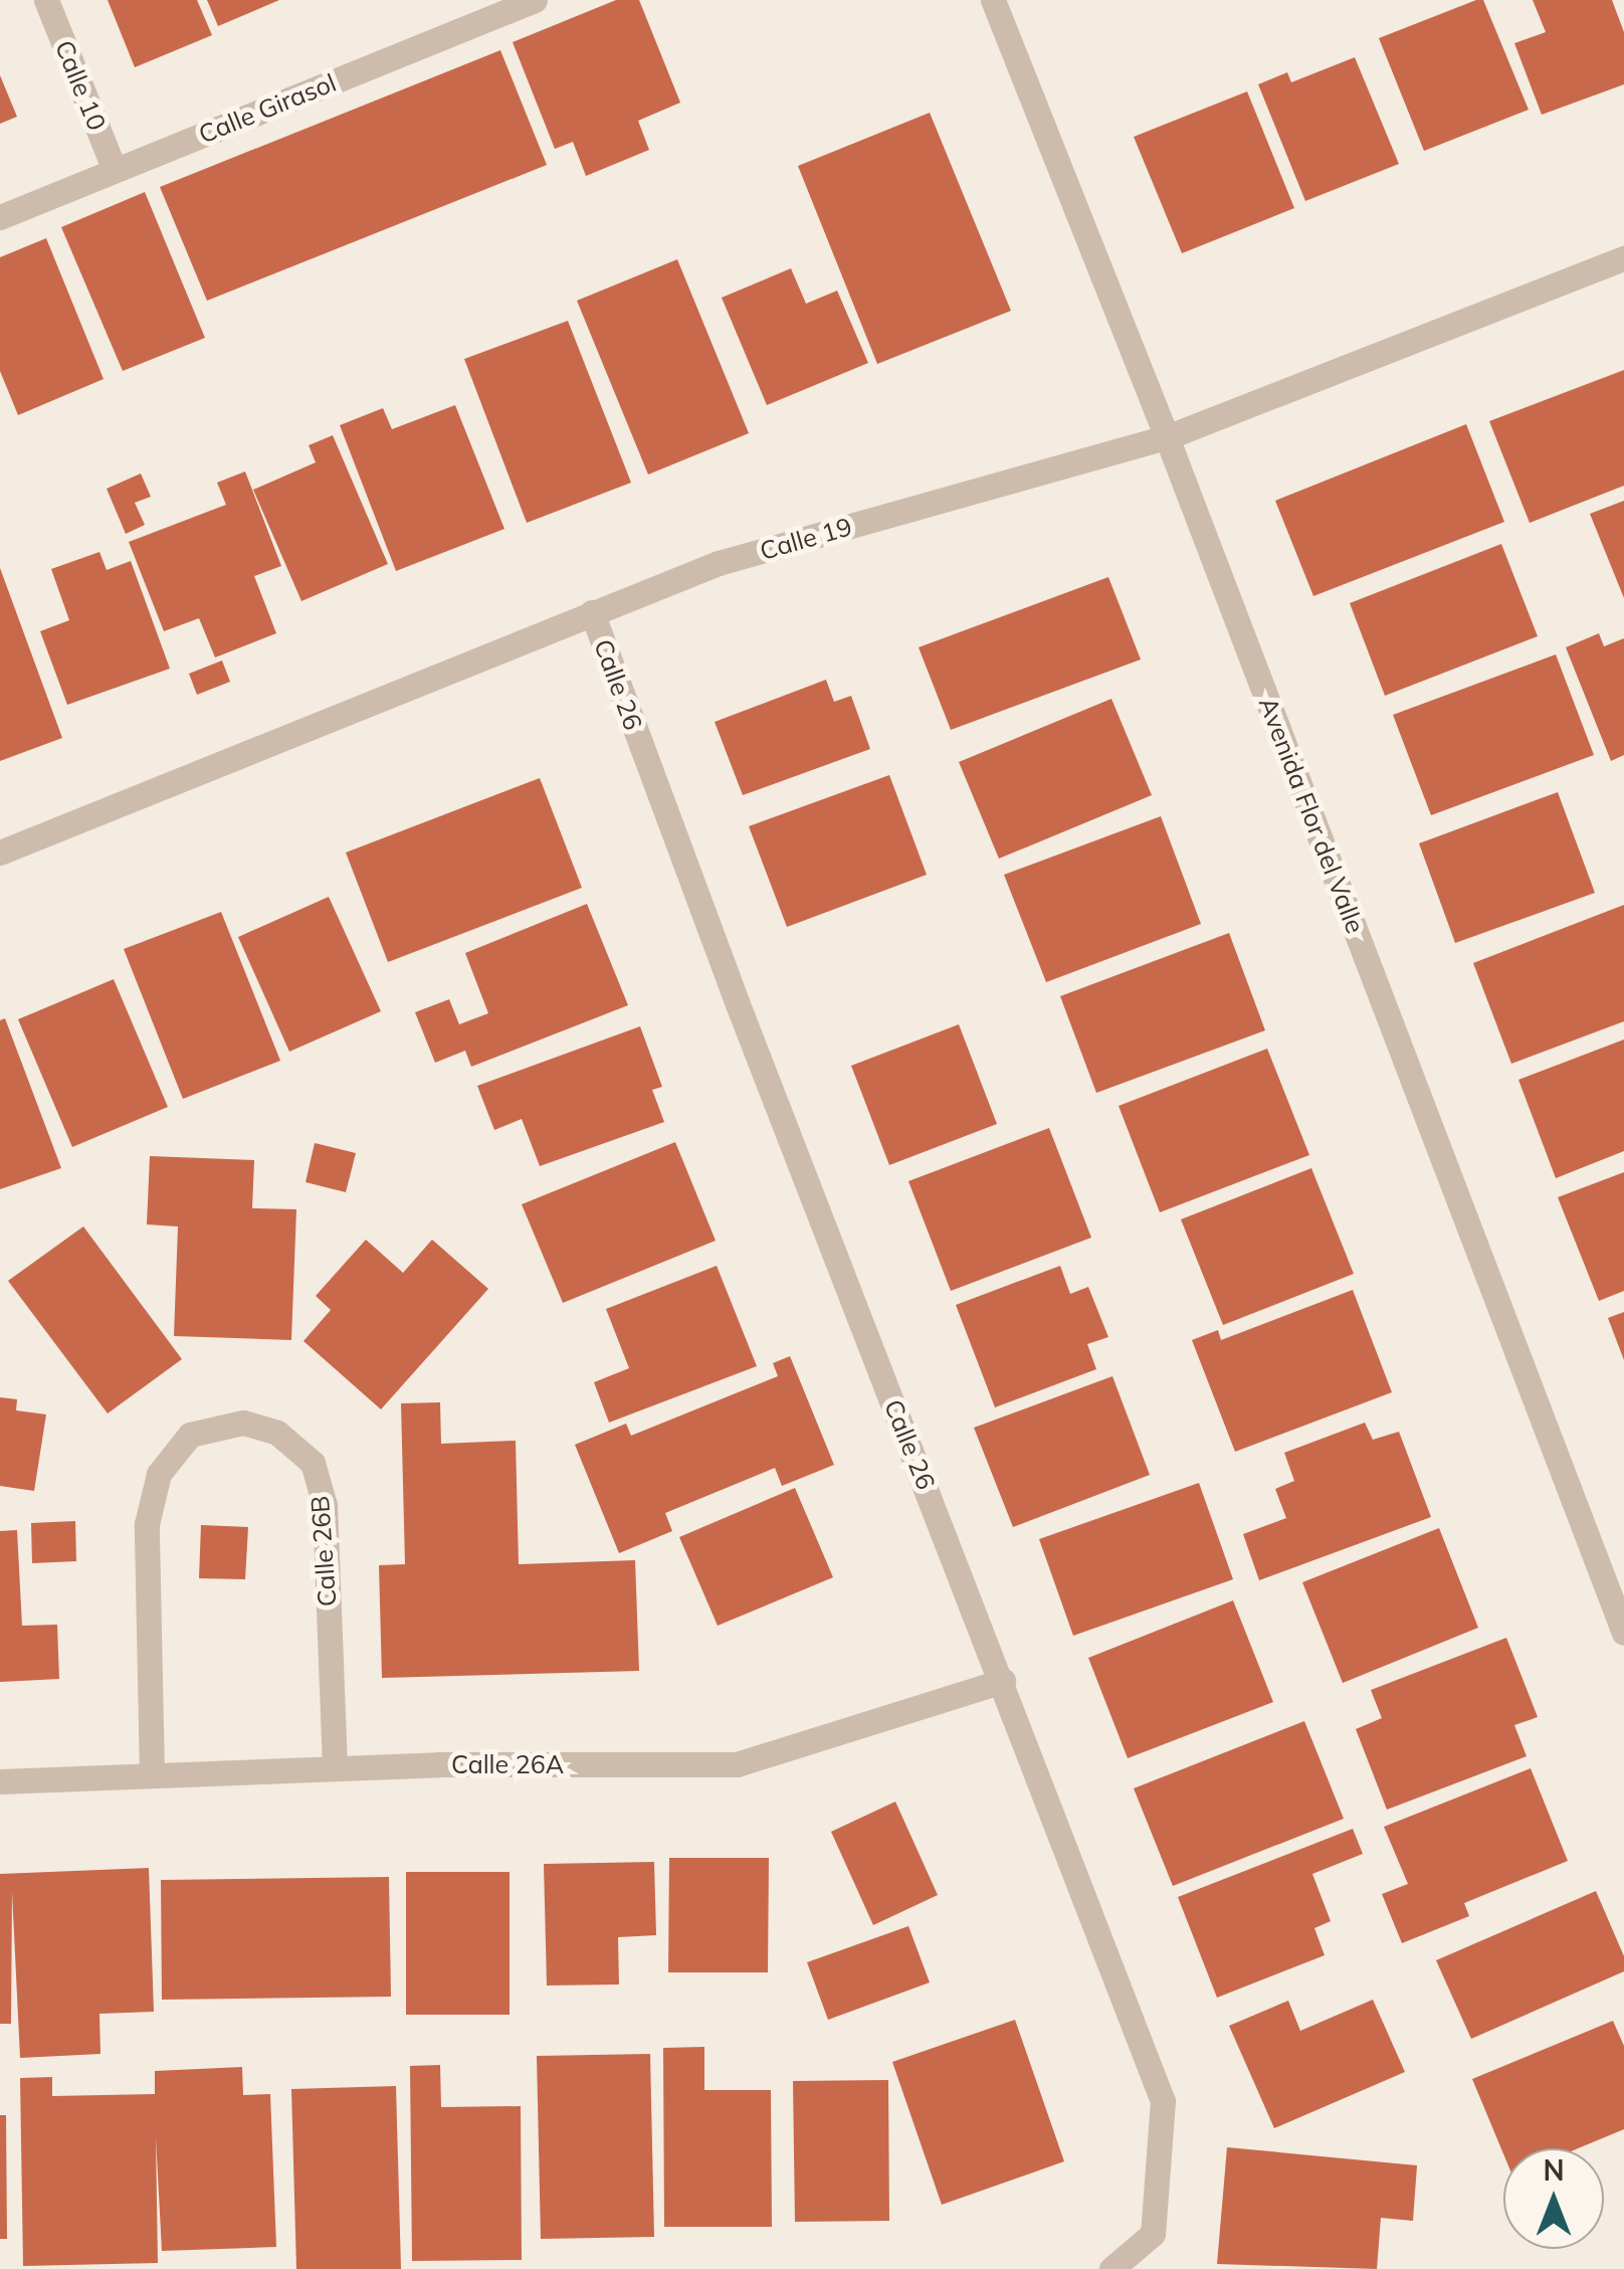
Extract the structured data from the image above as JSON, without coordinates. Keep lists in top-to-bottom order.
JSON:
{
  "streets": {
    "street": [
      "Calle 10",
      "Calle Girasol",
      "Calle 19",
      "Calle 26",
      "Avenida Flor del Valle",
      "Calle 26B",
      "Calle 26A"
    ]
  },
  "crossings": [
    ["Calle 10", "Calle Girasol"],
    ["Calle 19", "Calle 26"],
    ["Calle 19", "Avenida Flor del Valle"],
    ["Calle 26", "Calle 26A"],
    ["Calle 26B", "Calle 26A"]
  ],
  "north": "top"
}
